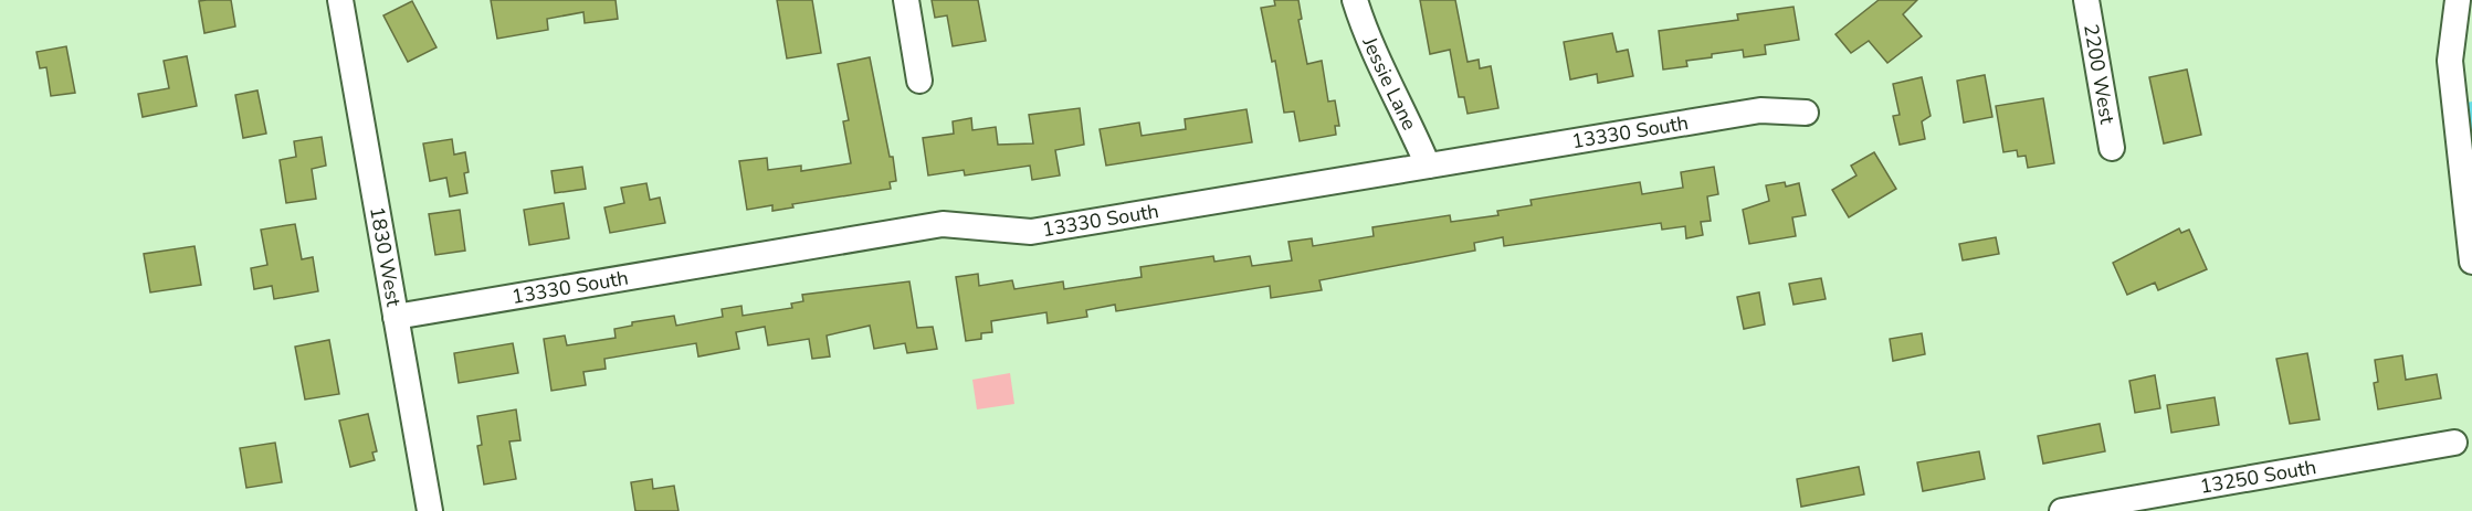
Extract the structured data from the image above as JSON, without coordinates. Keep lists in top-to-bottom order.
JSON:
{
  "streets": {
    "street": [
      "2200 West",
      "Jessie Lane",
      "13330 South",
      "1830 West",
      "13250 South"
    ]
  },
  "crossings": [
    ["Jessie Lane", "13330 South"],
    ["13330 South", "1830 West"]
  ]
}
